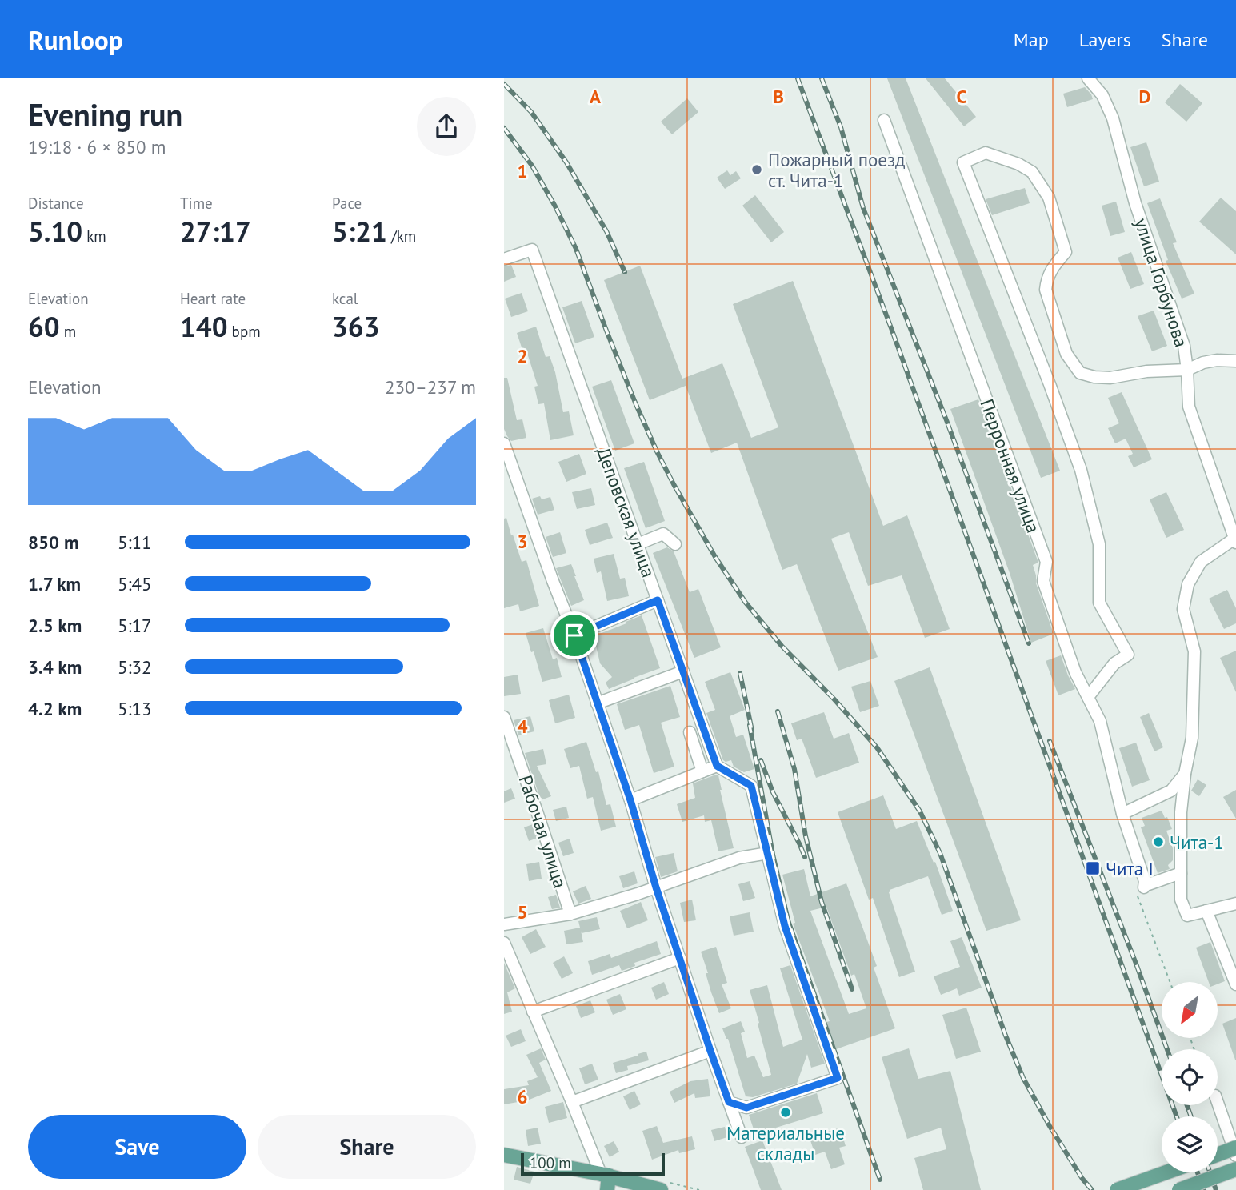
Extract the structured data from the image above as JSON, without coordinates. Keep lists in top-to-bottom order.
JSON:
{
  "streets": {
    "street": [
      "улица Горбунова",
      "Перронная улица",
      "Деповская улица",
      "Рабочая улица"
    ]
  },
  "places": {
    "other": ["Пожарный поезд ст. Чита-1", "Чита-1", "Материальные склады"],
    "transit": ["Чита I"]
  },
  "scale_bar": "100 m",
  "north": "bottom left",
  "page": {
    "header": "Runloop",
    "nav": ["Map", "Layers", "Share"],
    "heading": ["Evening run", "19:18 · 6 × 850 m"],
    "stats": [
      ["Distance", "5.10 km"],
      ["Time", "27:17"],
      ["Pace", "5:21 /km"],
      ["Elevation", "60 m"],
      ["Heart rate", "140 bpm"],
      ["kcal", "363"]
    ],
    "chart": ["Elevation", "230–237 m"],
    "list": [
      {
        "name": "850 m",
        "note": "5:11"
      },
      {
        "name": "1.7 km",
        "note": "5:45"
      },
      {
        "name": "2.5 km",
        "note": "5:17"
      },
      {
        "name": "3.4 km",
        "note": "5:32"
      },
      {
        "name": "4.2 km",
        "note": "5:13"
      }
    ],
    "buttons": ["Save", "Share"],
    "scale": "100 m"
  },
  "grid": {
    "columns": [
      "A",
      "B",
      "C",
      "D"
    ],
    "rows": [
      "1",
      "2",
      "3",
      "4",
      "5",
      "6"
    ]
  }
}
